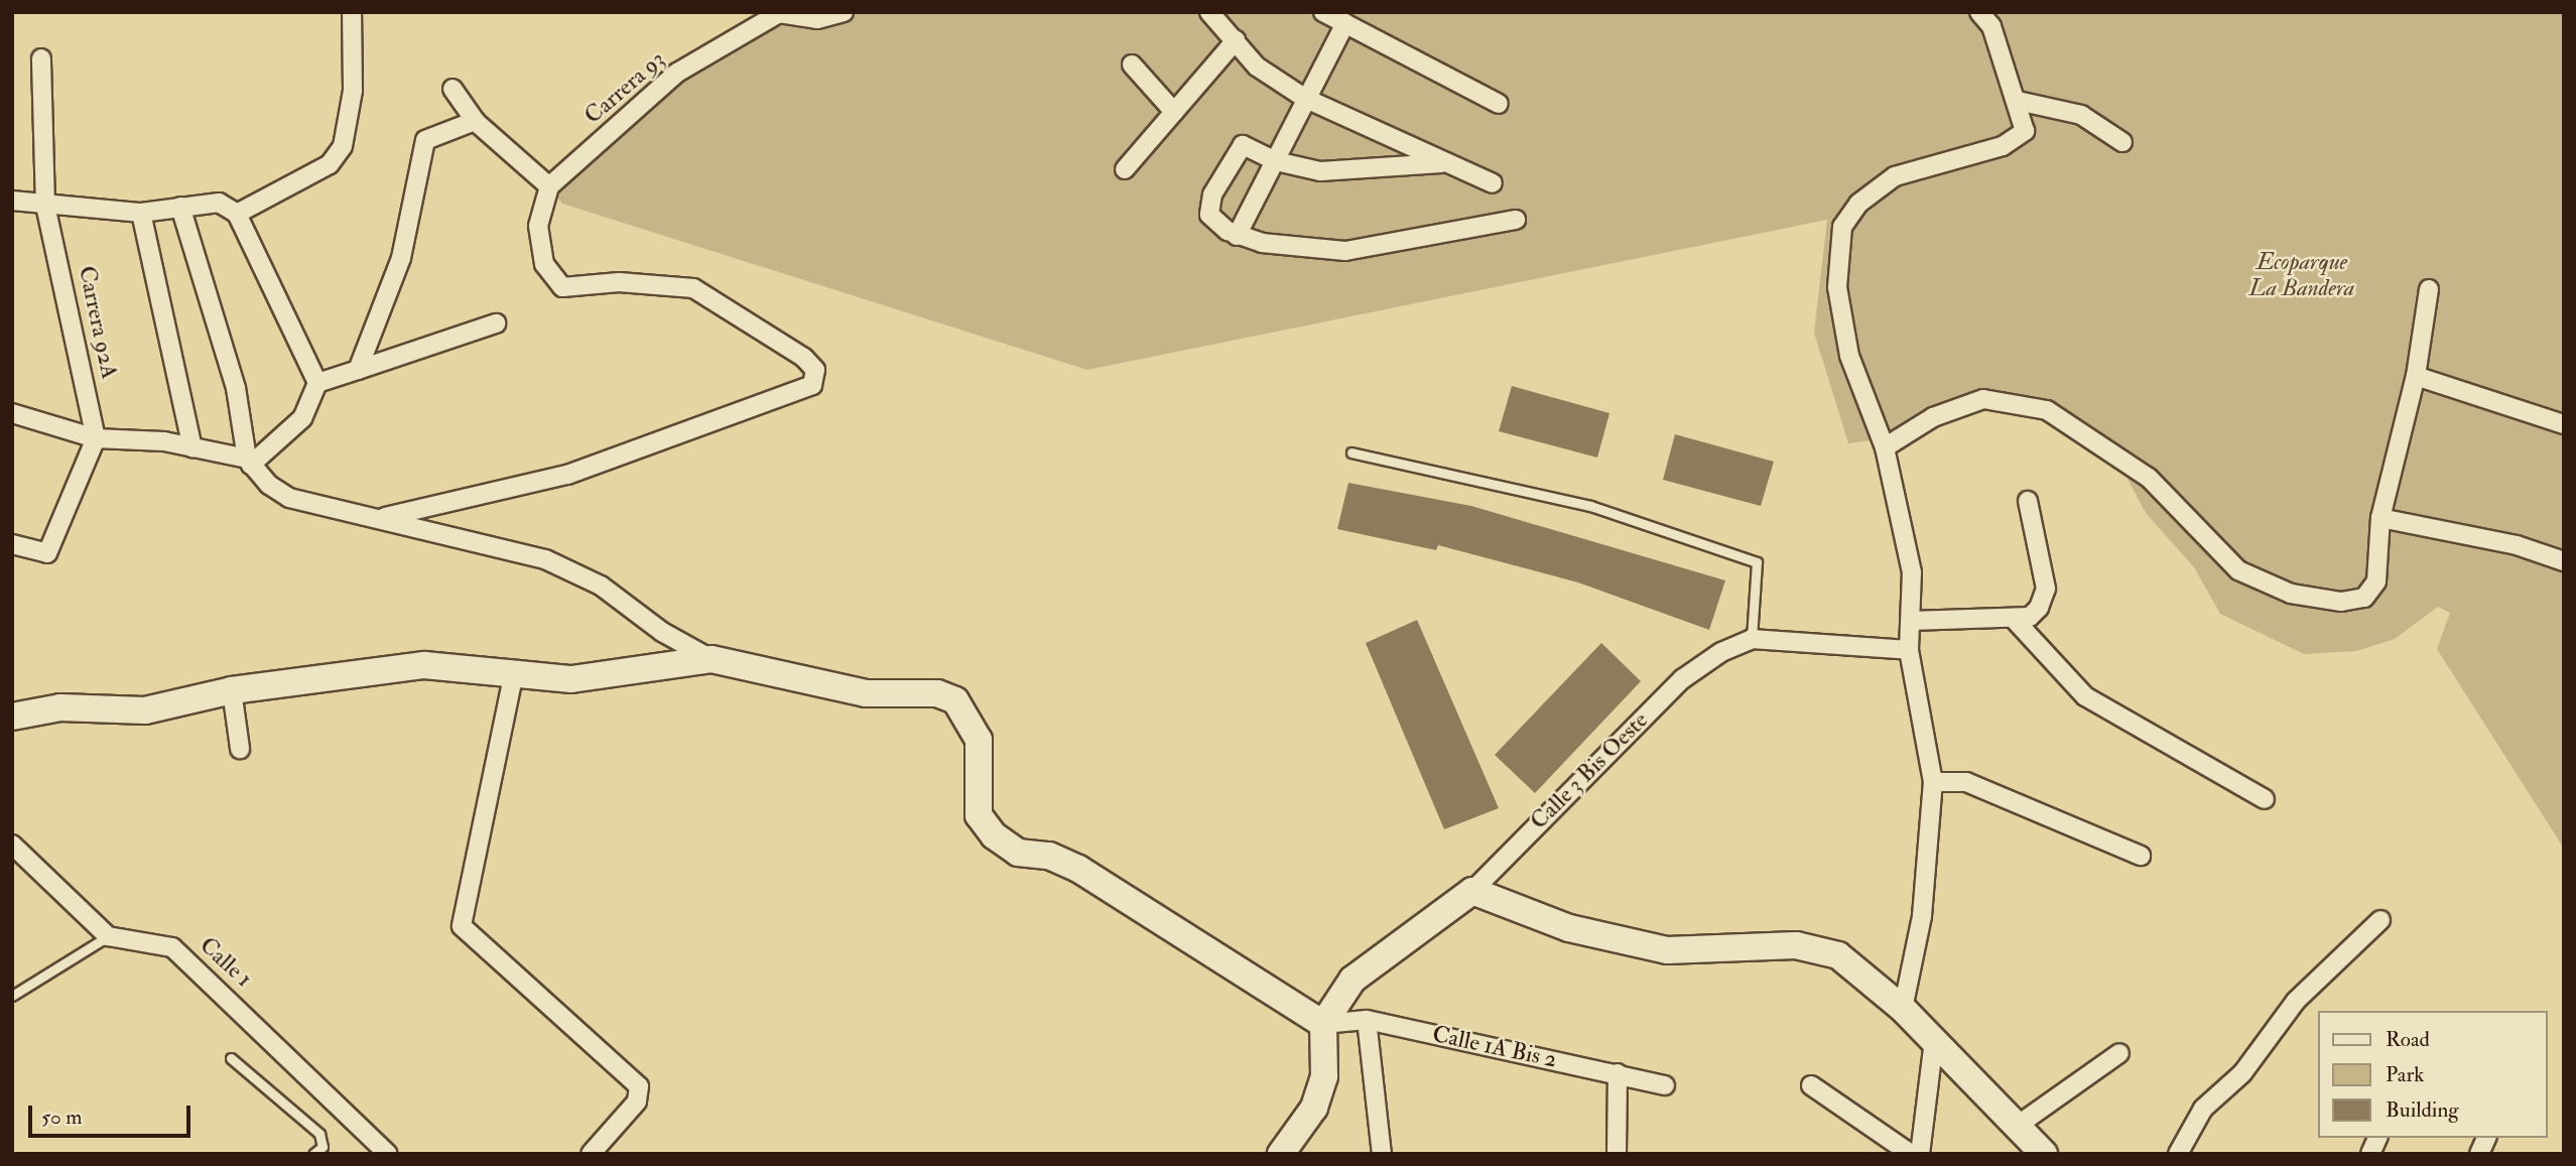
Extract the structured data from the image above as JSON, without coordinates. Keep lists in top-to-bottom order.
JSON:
{
  "streets": {
    "street": [
      "Carrera 93",
      "Carrera 92A",
      "Calle 3 Bis Oeste",
      "Calle 1",
      "Calle 1A Bis 2"
    ]
  },
  "crossings": [
    ["Calle 3 Bis Oeste", "Calle 1A Bis 2"]
  ],
  "parks": ["Ecoparque La Bandera"],
  "legend": ["Road", "Park", "Building"],
  "scale_bar": "50 m"
}
